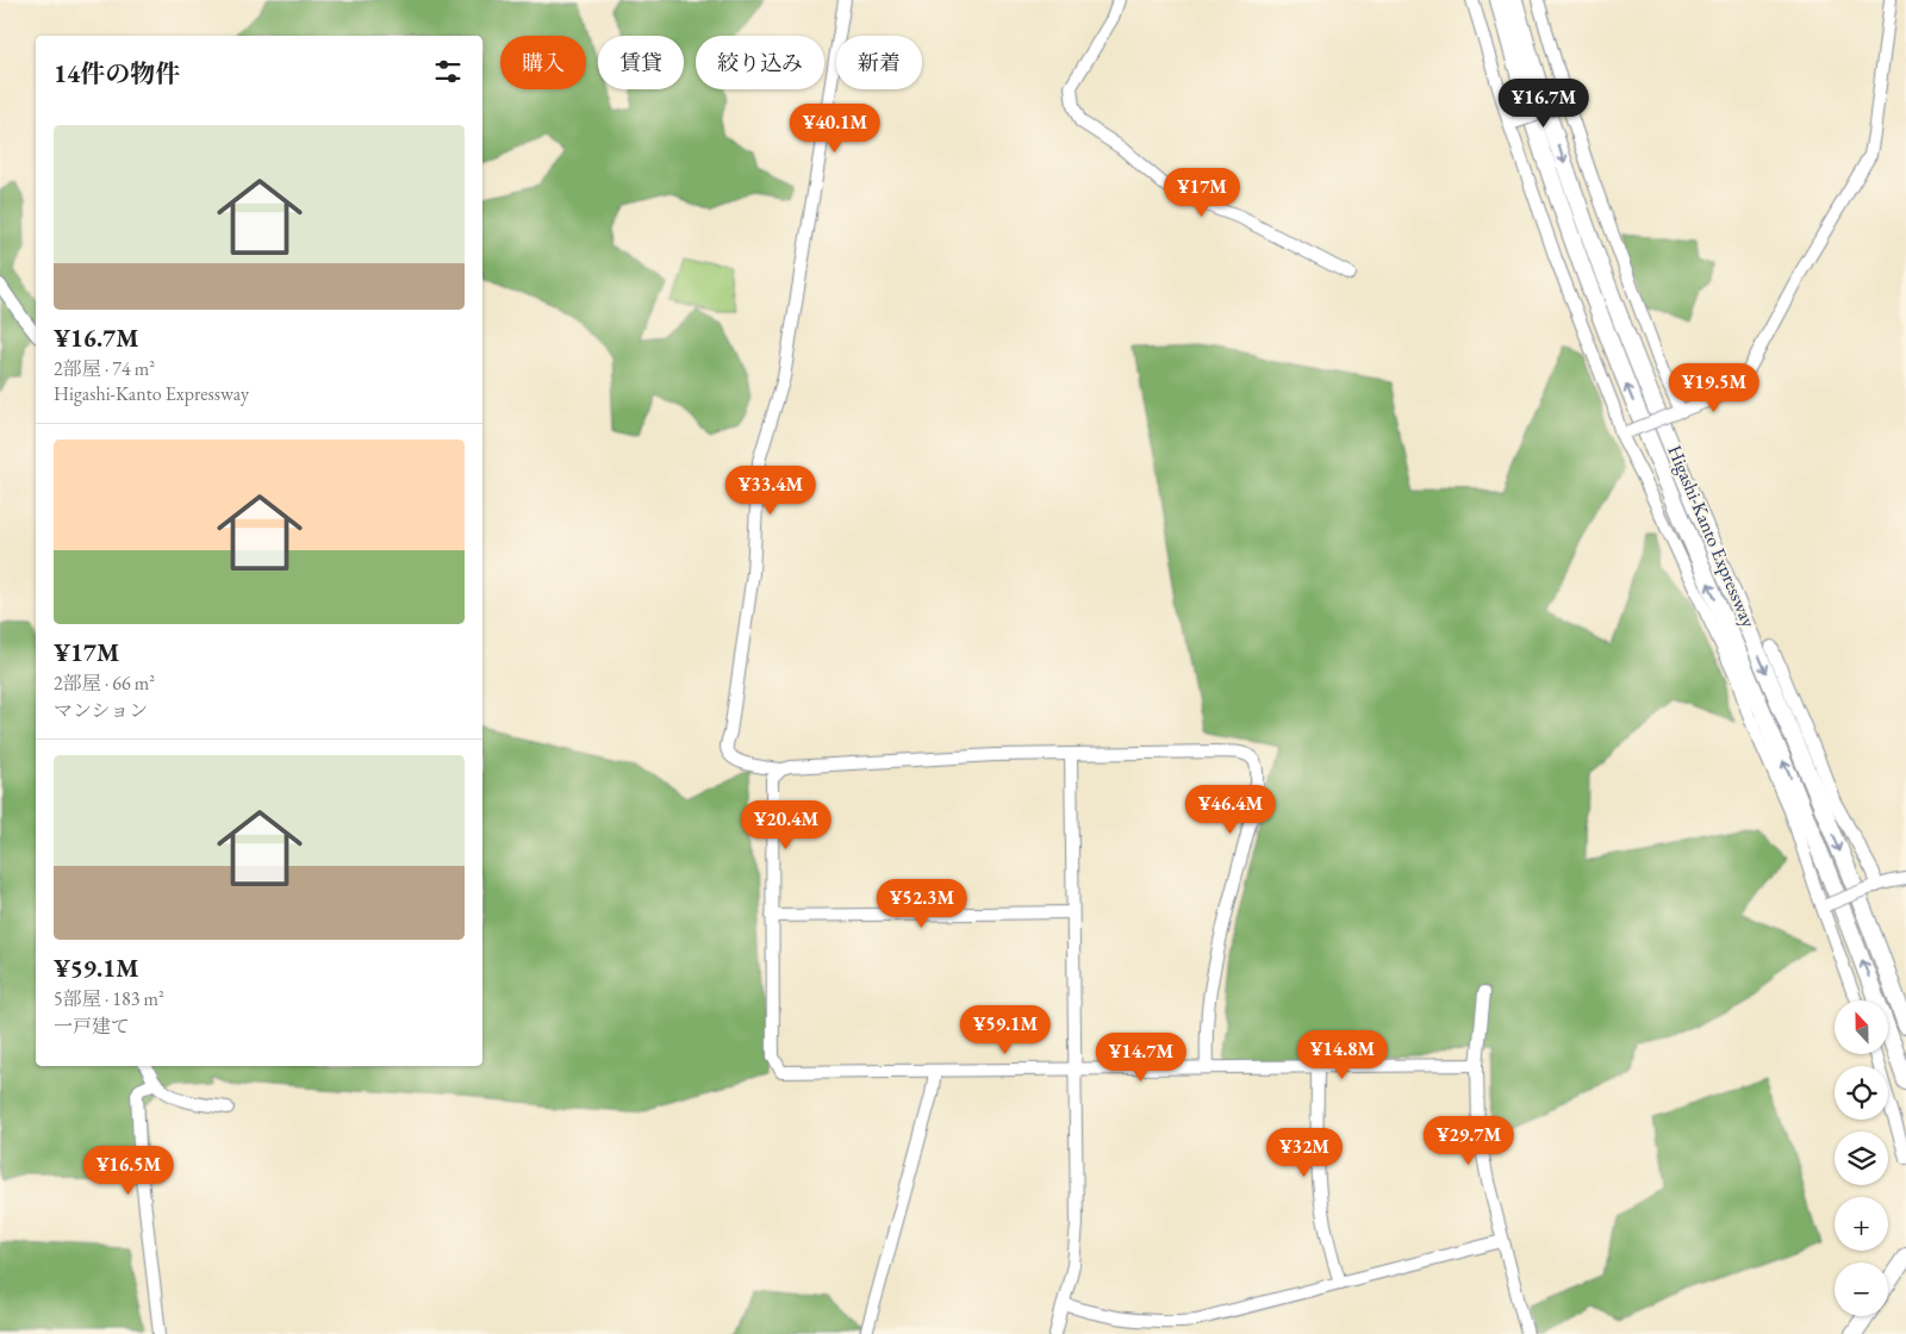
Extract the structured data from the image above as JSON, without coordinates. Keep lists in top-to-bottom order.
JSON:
{
  "streets": {
    "highway": ["Higashi-Kanto Expressway"]
  },
  "north": "top",
  "page": {
    "chip": [
      "購入",
      "賃貸",
      "絞り込み",
      "新着"
    ],
    "heading": "14件の物件",
    "price": [
      "¥16.7M",
      "¥40.1M",
      "¥17M",
      "¥19.5M",
      "¥33.4M",
      "¥46.4M",
      "¥20.4M",
      "¥52.3M",
      "¥59.1M",
      "¥14.8M",
      "¥14.7M",
      "¥29.7M",
      "¥32M",
      "¥16.5M"
    ],
    "list": [
      {
        "name": "¥16.7M",
        "note": "2部屋 · 74 m² · Higashi-Kanto Expressway"
      },
      {
        "name": "¥17M",
        "note": "2部屋 · 66 m² · マンション"
      },
      {
        "name": "¥59.1M",
        "note": "5部屋 · 183 m² · 一戸建て"
      }
    ],
    "map_buttons": ["+", "−"]
  }
}
